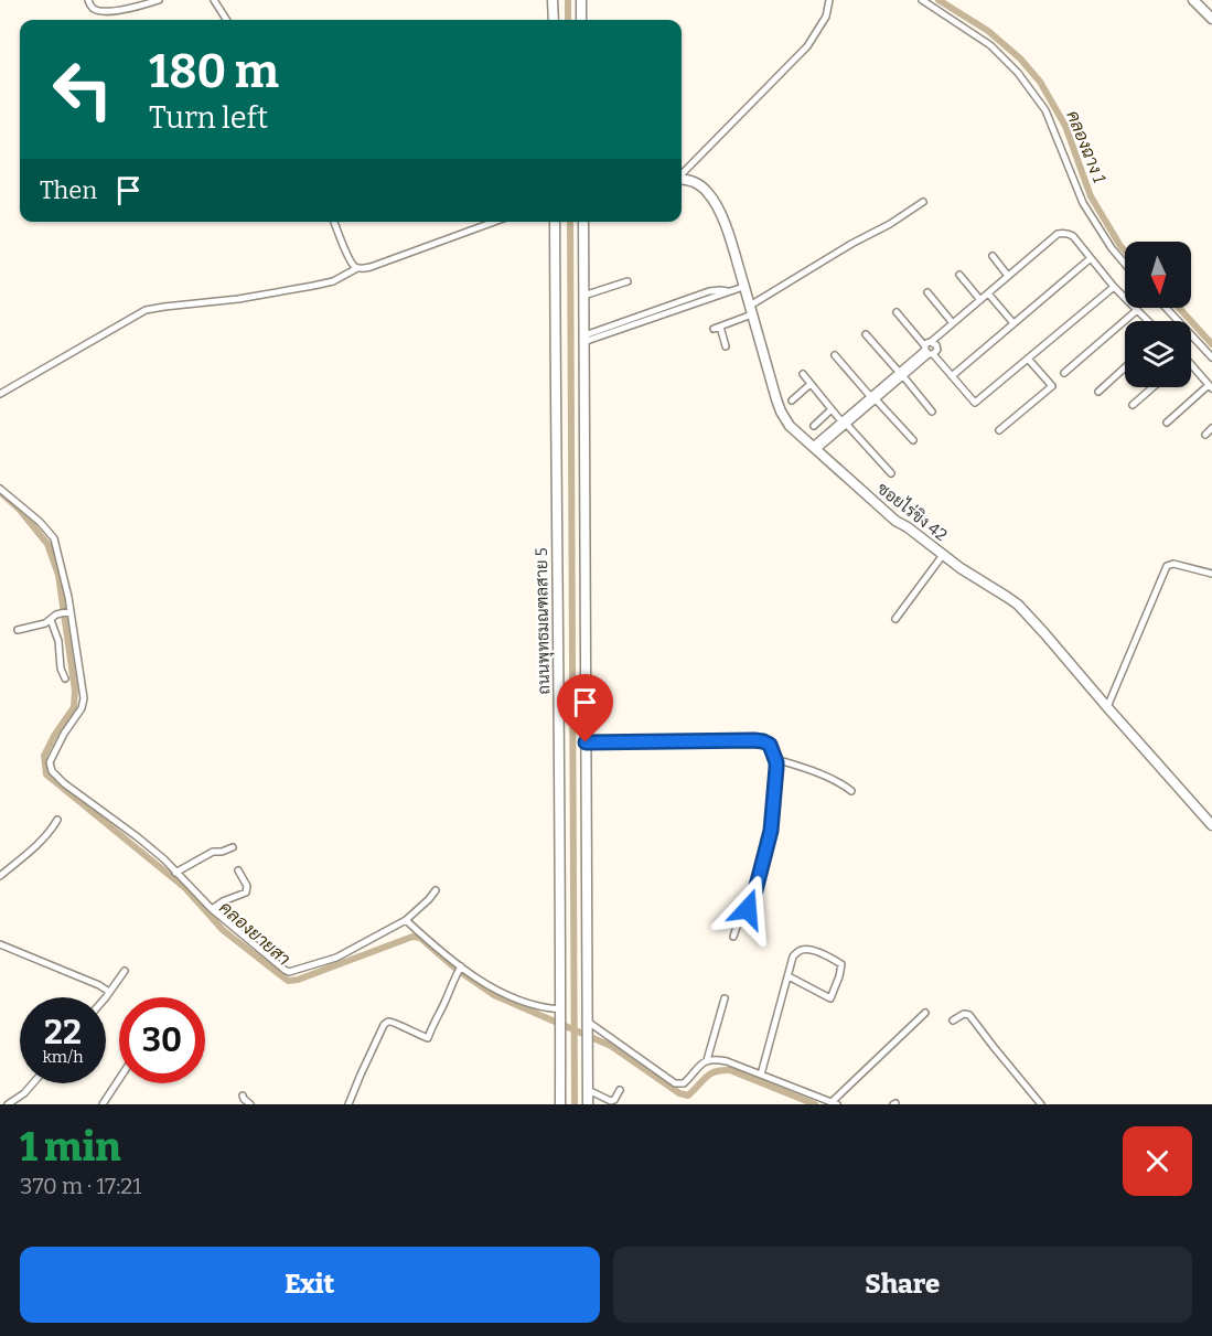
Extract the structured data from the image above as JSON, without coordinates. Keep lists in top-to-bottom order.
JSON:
{
  "streets": {
    "main road": ["ซอยไร่ขิง 42", "ถนนพุทธมณฑลสาย 5"]
  },
  "water": ["คลองฉาง 1", "คลองยายสา"],
  "north": "bottom",
  "page": {
    "turn": ["180 m", "Turn left"],
    "then": "Then",
    "speed": "22 km/h",
    "limit": "30",
    "heading": ["1 min", "370 m · 17:21"],
    "buttons": ["Exit", "Share"]
  }
}
